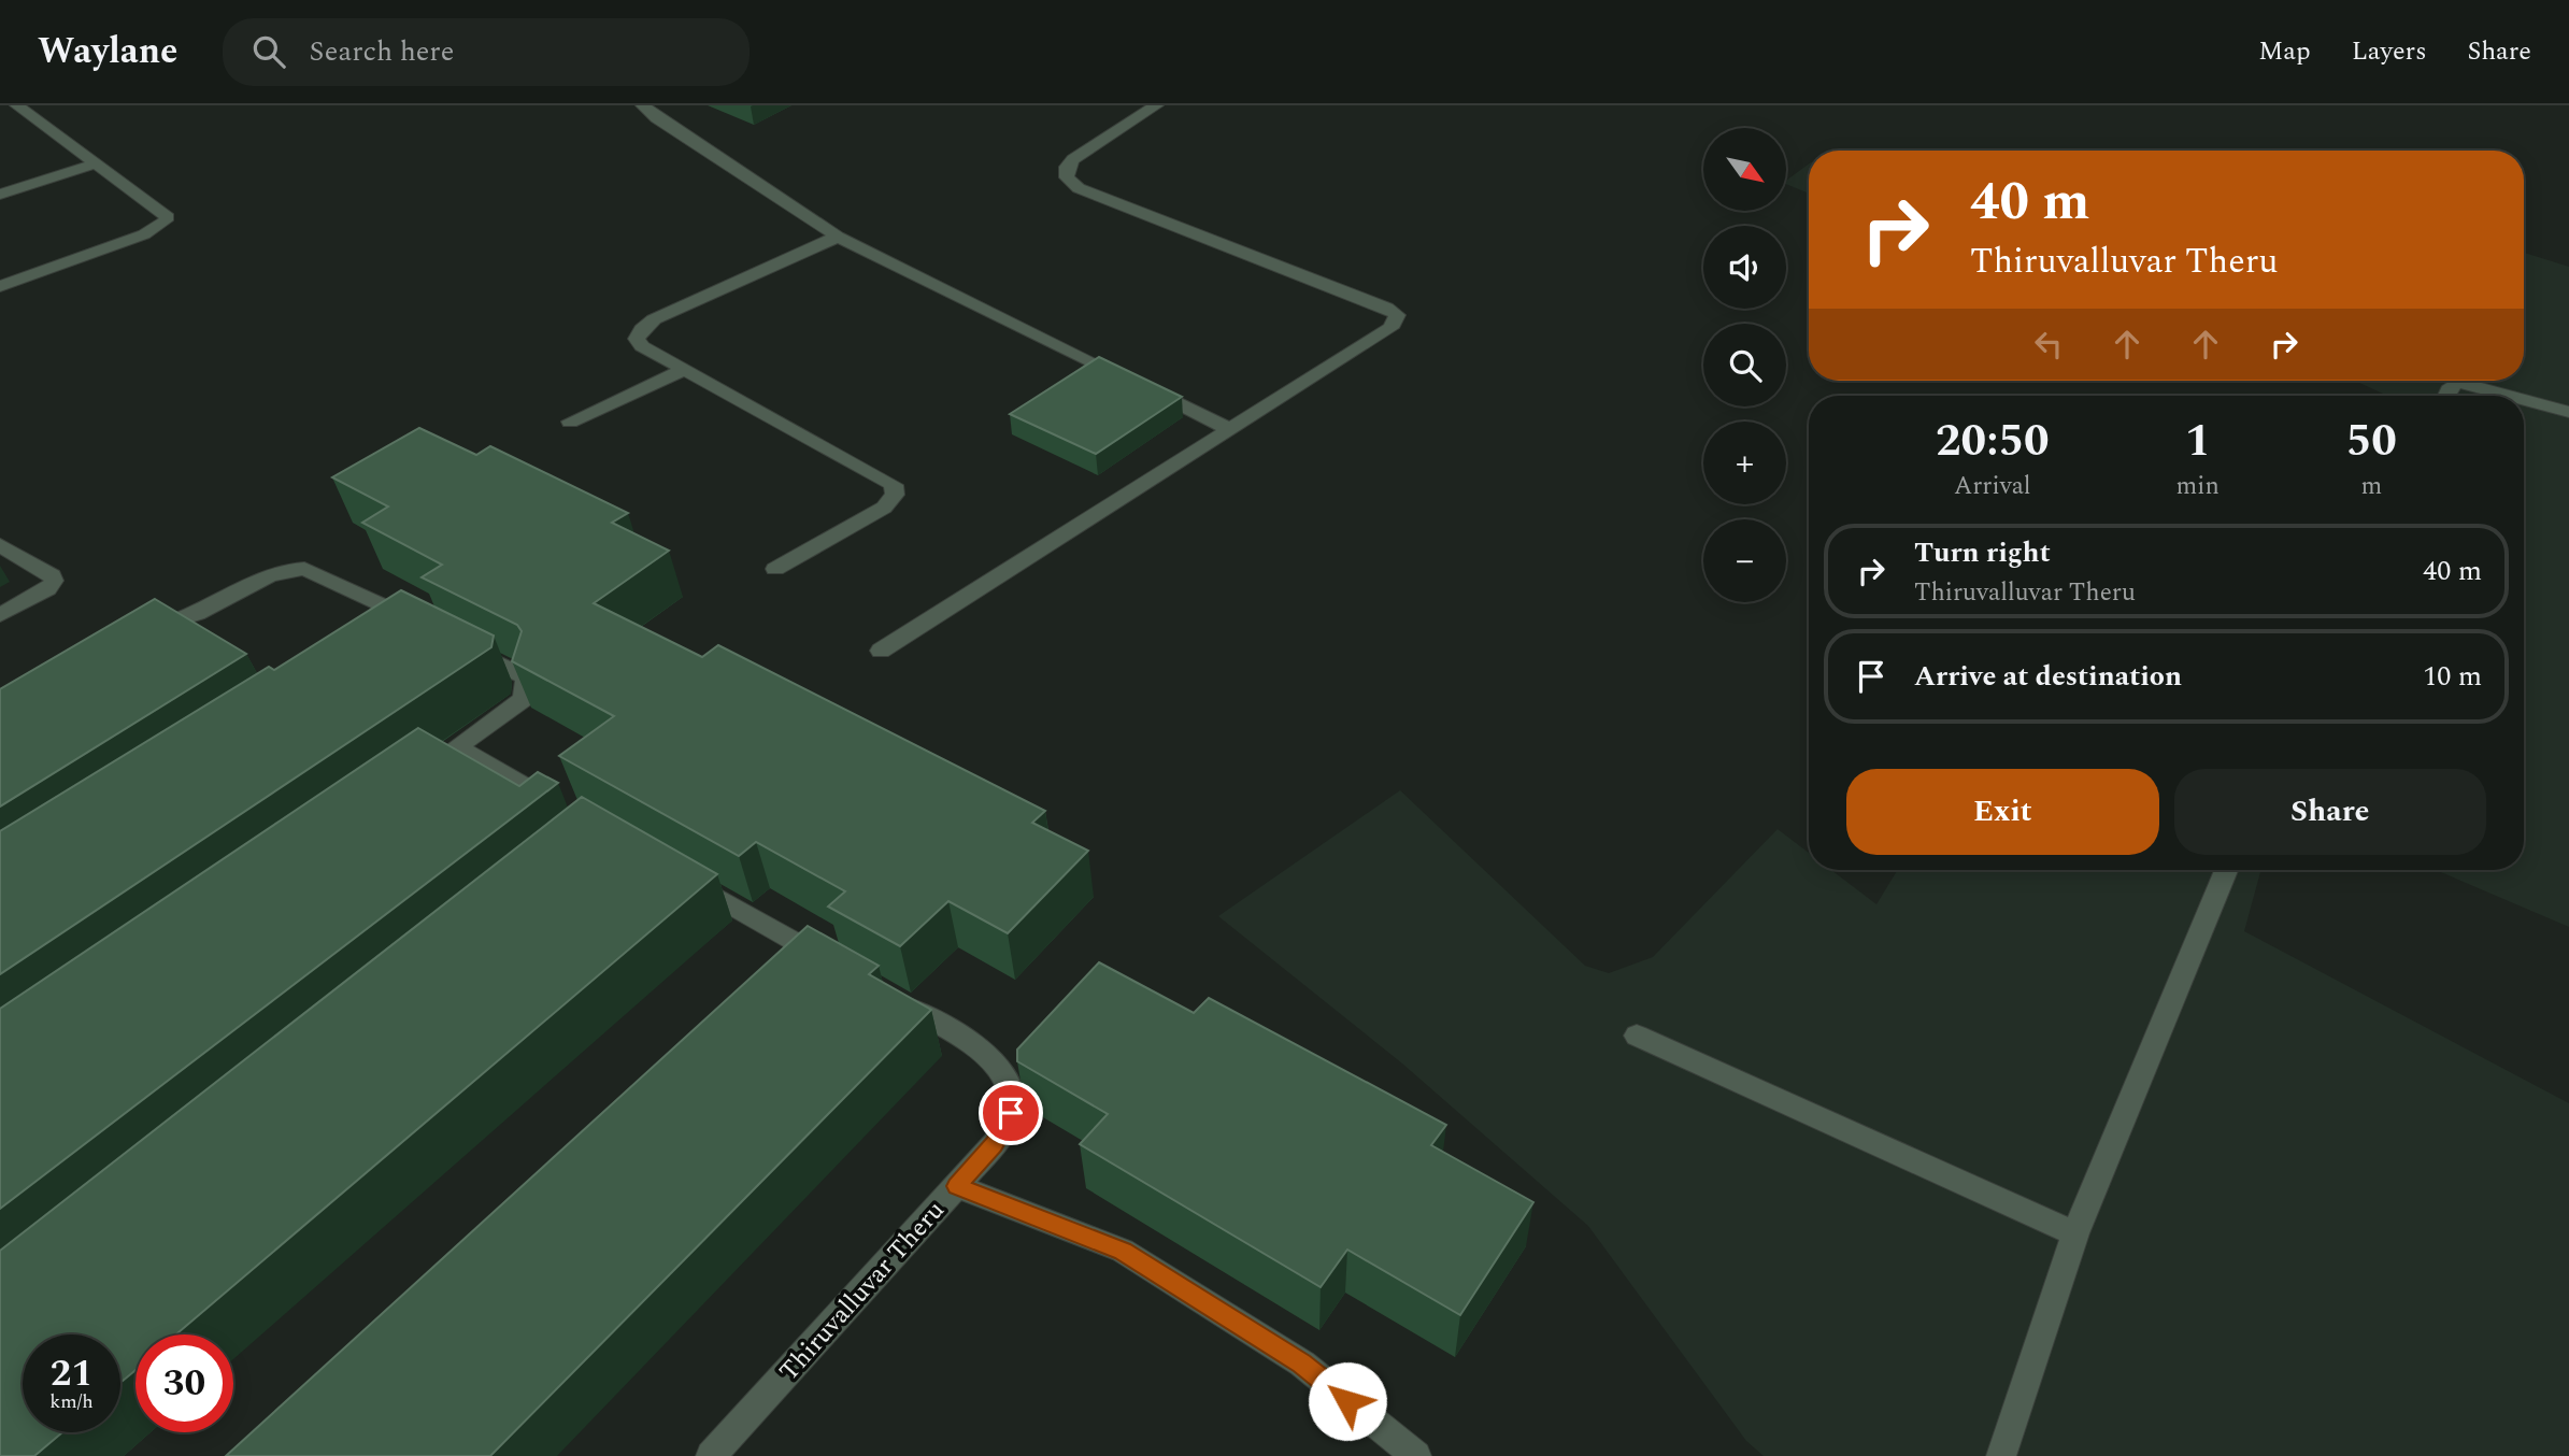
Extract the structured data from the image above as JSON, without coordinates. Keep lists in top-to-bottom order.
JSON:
{
  "streets": {
    "street": ["Thiruvalluvar Theru"]
  },
  "north": "bottom right",
  "page": {
    "header": "Waylane",
    "search": "Search here",
    "nav": ["Map", "Layers", "Share"],
    "map_buttons": ["+", "−"],
    "turn": ["40 m", "Thiruvalluvar Theru"],
    "eta": [
      "20:50",
      "Arrival",
      "1",
      "min",
      "50",
      "m"
    ],
    "list": [
      {
        "name": "Turn right",
        "note": "Thiruvalluvar Theru",
        "value": "40 m"
      },
      {
        "name": "Arrive at destination",
        "value": "10 m"
      }
    ],
    "buttons": ["Exit", "Share"],
    "speed": "21 km/h",
    "limit": "30"
  }
}
